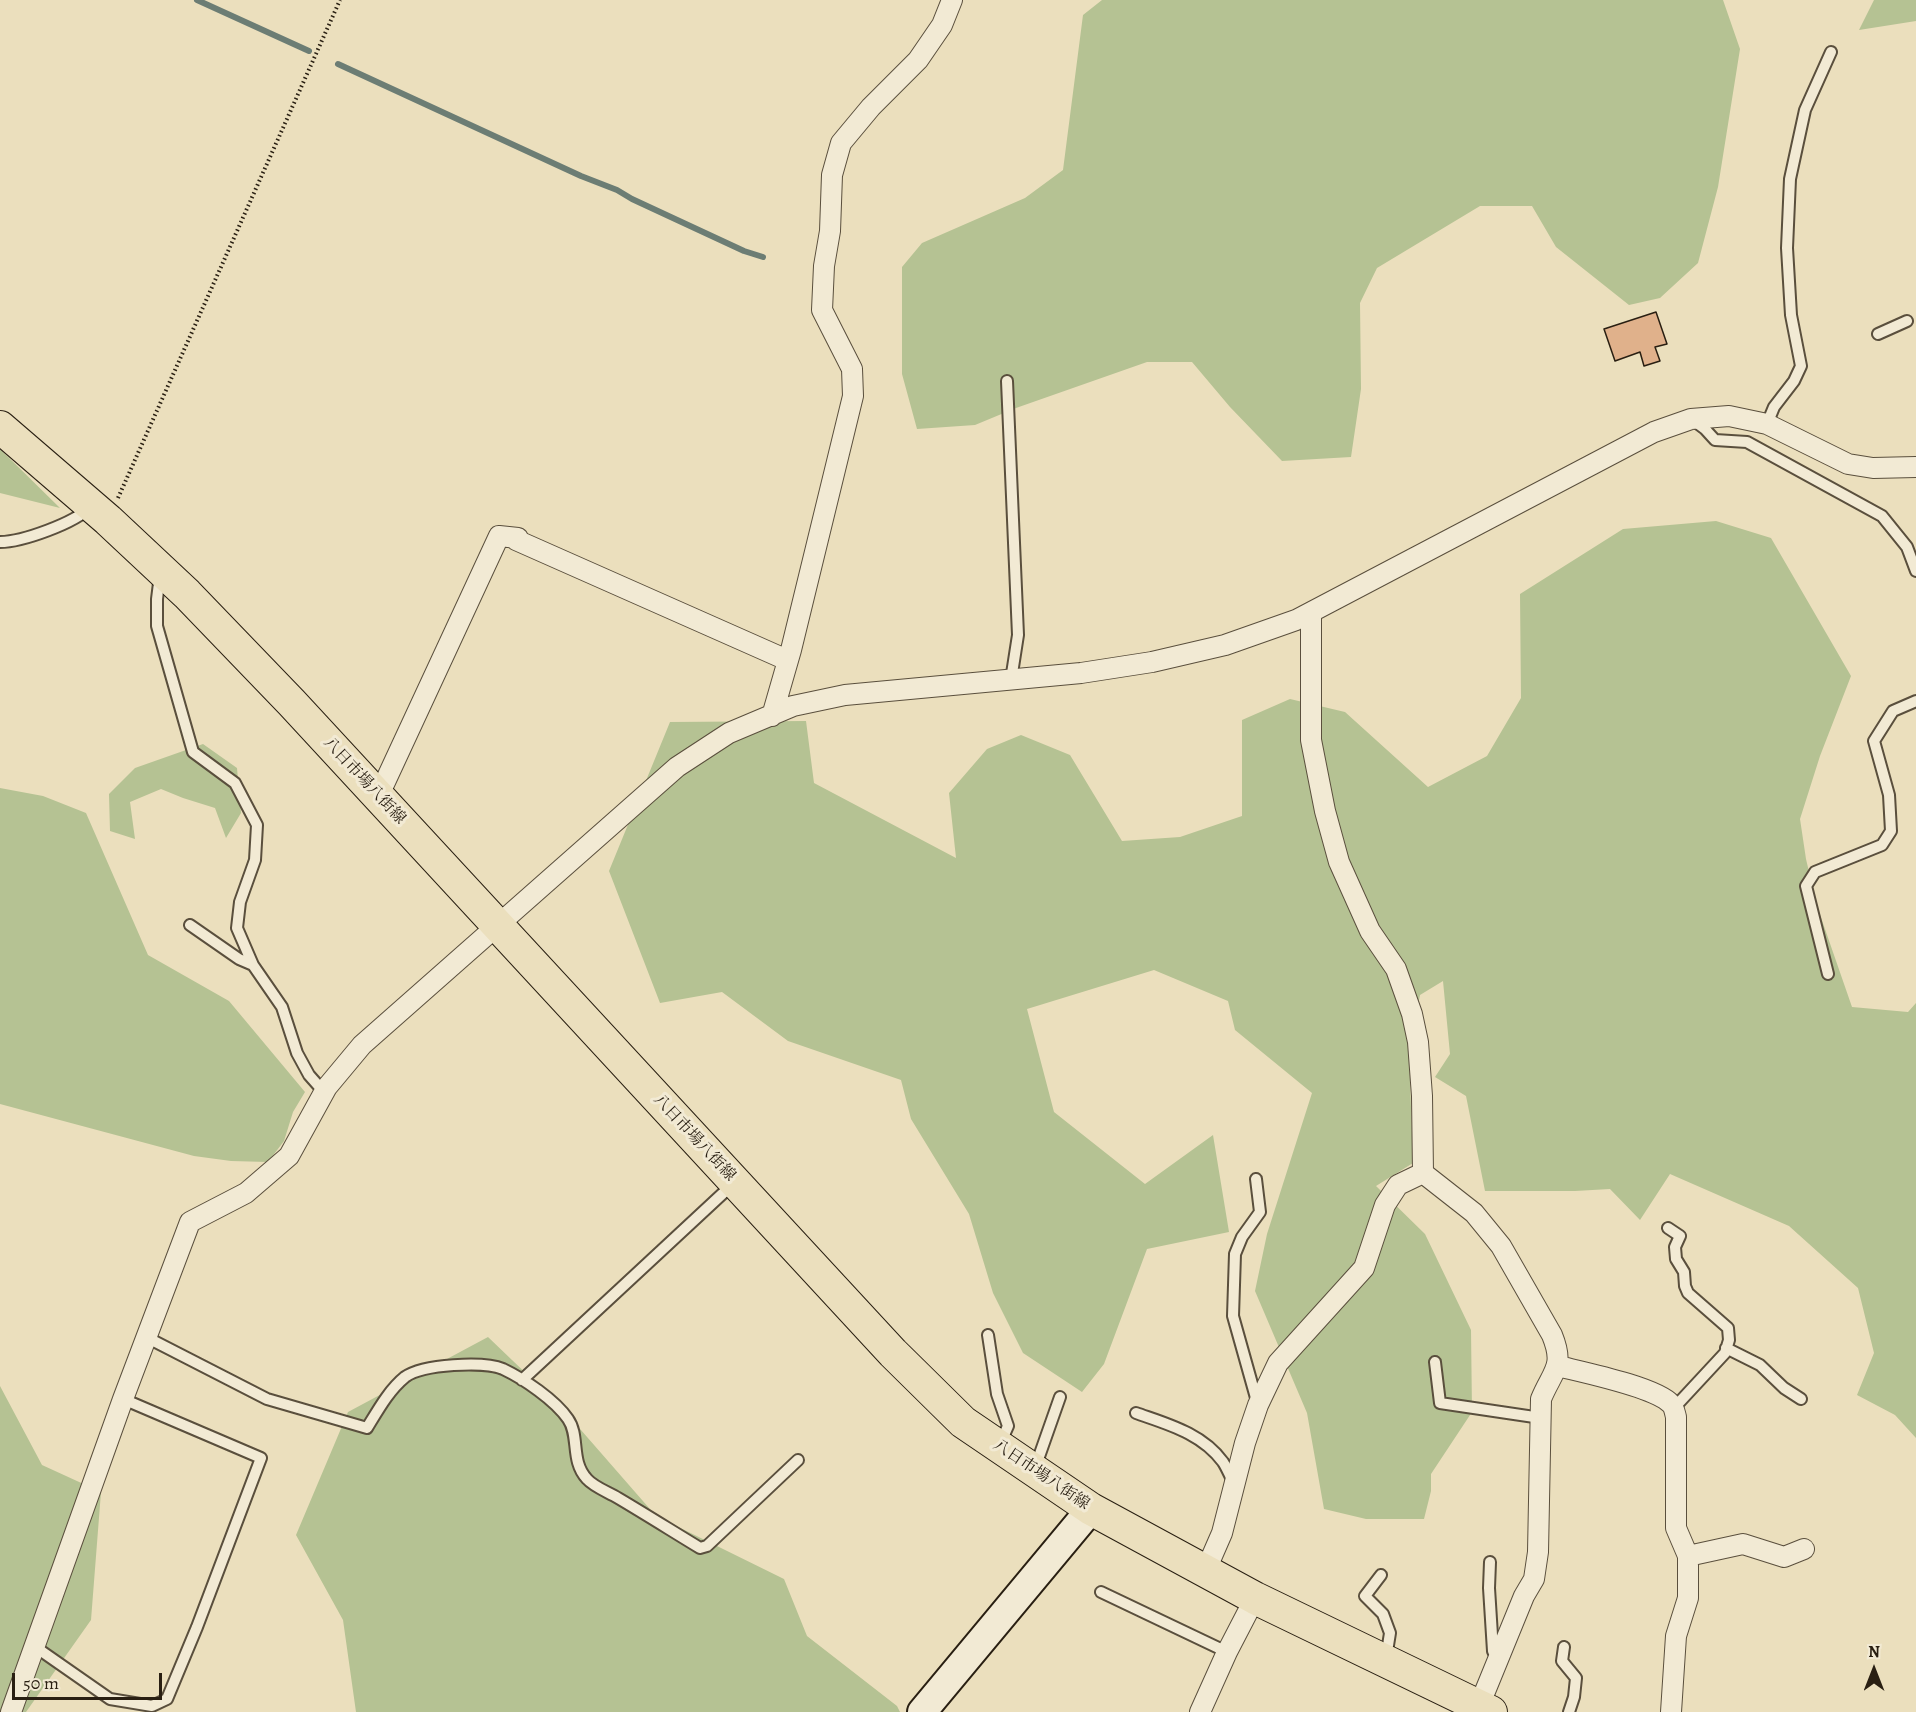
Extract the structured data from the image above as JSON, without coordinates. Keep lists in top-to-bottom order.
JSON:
{
  "streets": {
    "main road": ["八日市場八街線"]
  },
  "scale_bar": "50 m",
  "north": "top"
}
